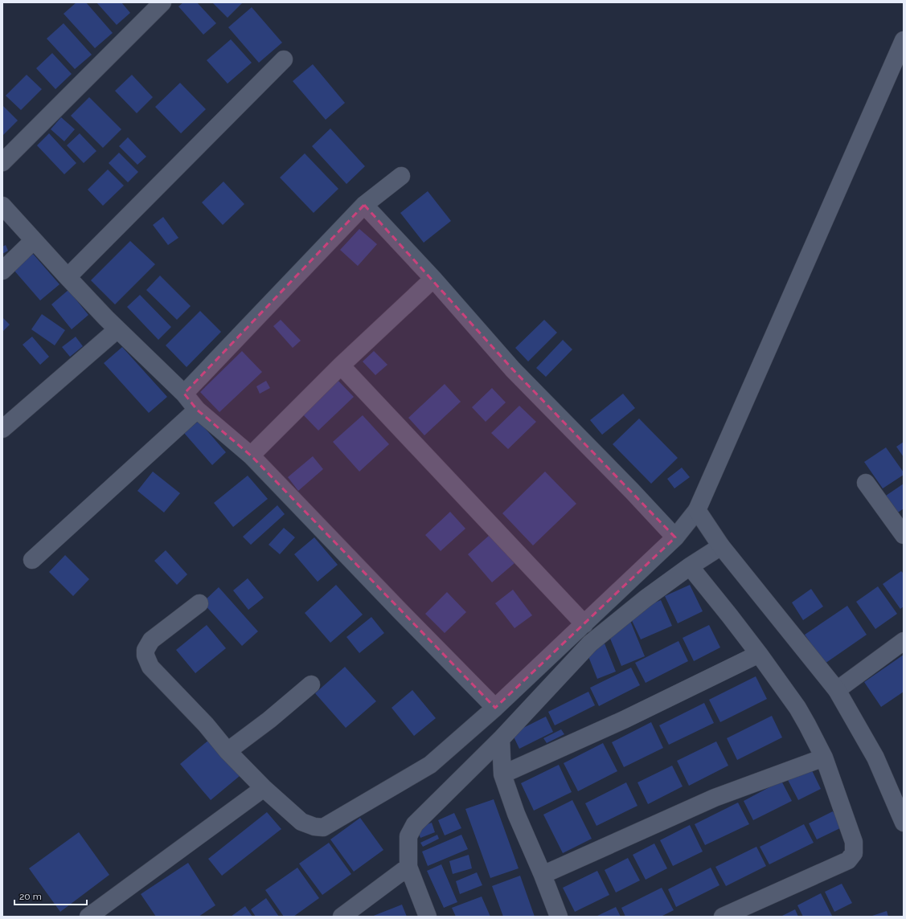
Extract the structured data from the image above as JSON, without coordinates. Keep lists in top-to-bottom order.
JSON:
{
  "scale_bar": "20 m"
}
